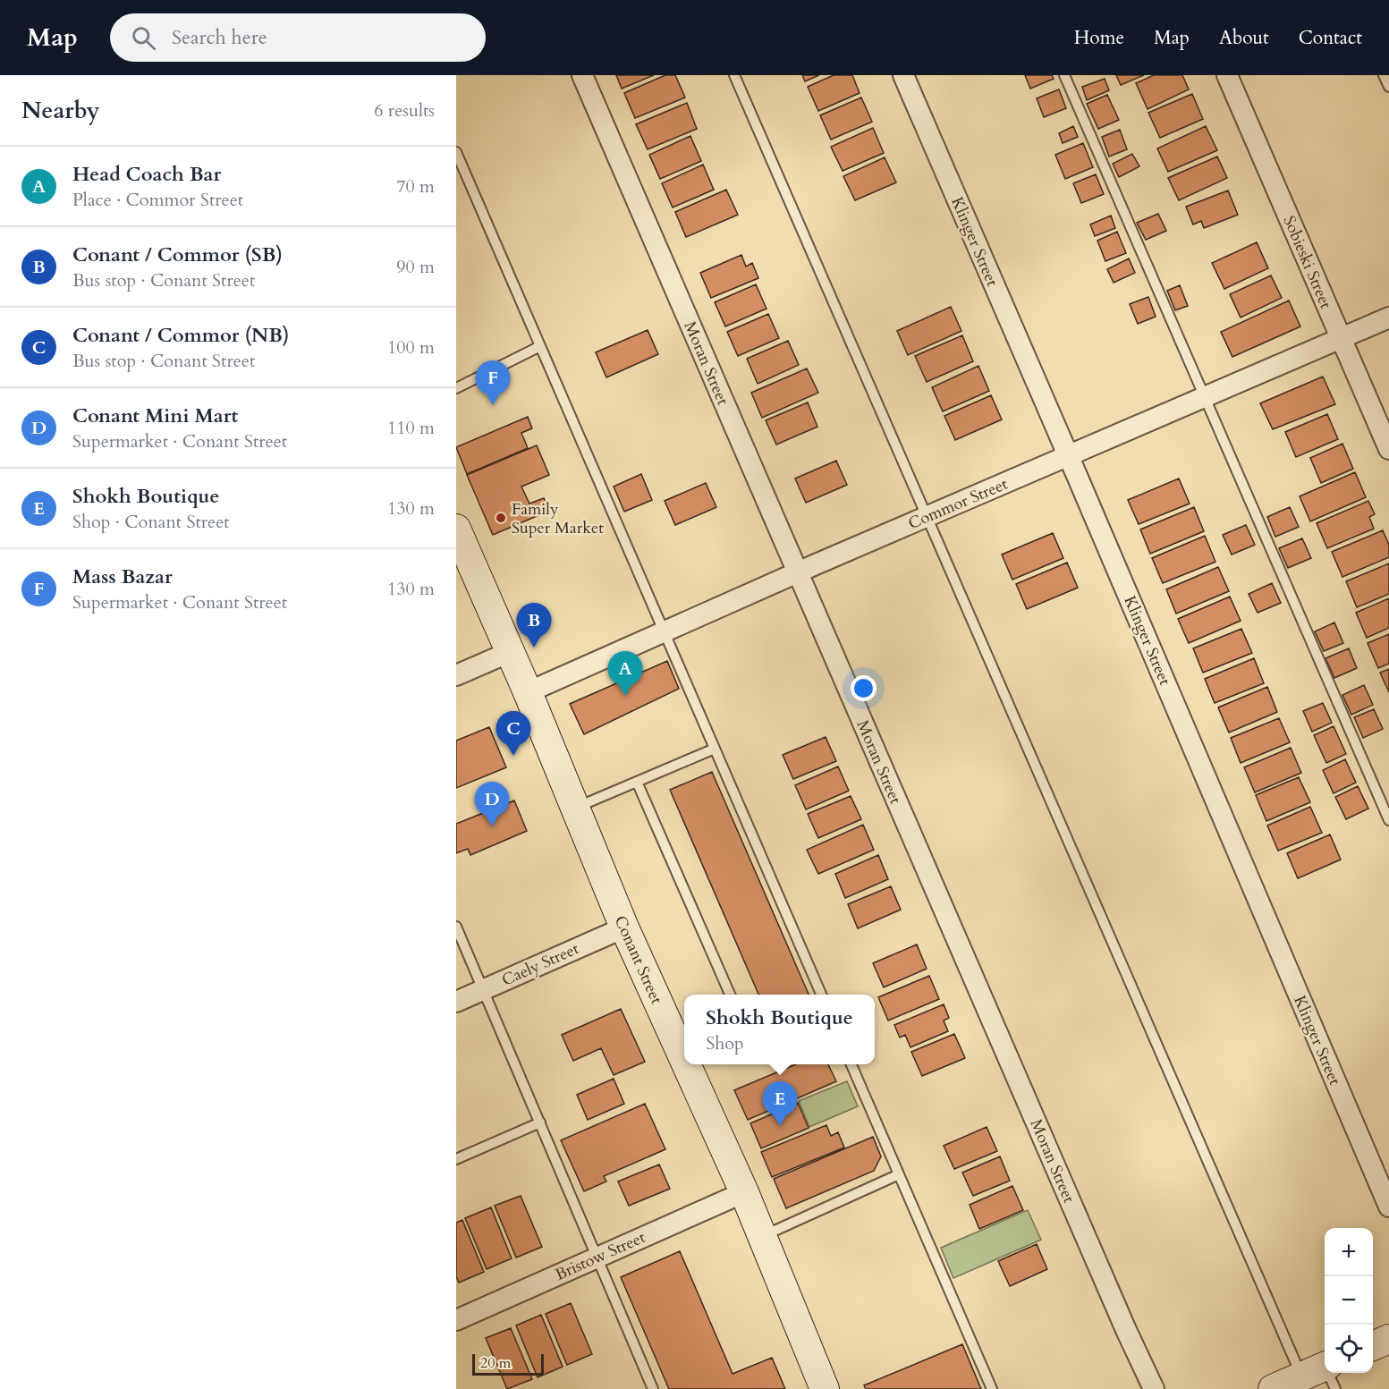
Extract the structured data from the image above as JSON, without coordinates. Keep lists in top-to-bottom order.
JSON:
{
  "streets": {
    "main road": ["Conant Street"],
    "street": [
      "Klinger Street",
      "Sobieski Street",
      "Moran Street",
      "Commor Street",
      "Caely Street",
      "Bristow Street"
    ]
  },
  "crossings": [
    ["Klinger Street", "Commor Street"],
    ["Sobieski Street", "Commor Street"],
    ["Moran Street", "Commor Street"],
    ["Commor Street", "Conant Street"],
    ["Conant Street", "Caely Street"],
    ["Conant Street", "Bristow Street"]
  ],
  "places": ["Family Super Market"],
  "scale_bar": "20 m",
  "page": {
    "header": "Map",
    "search": "Search here",
    "nav": [
      "Home",
      "Map",
      "About",
      "Contact"
    ],
    "heading": ["Nearby", "6 results"],
    "list": [
      {
        "mark": "A",
        "name": "Head Coach Bar",
        "note": "Place · Commor Street",
        "value": "70 m"
      },
      {
        "mark": "B",
        "name": "Conant / Commor (SB)",
        "note": "Bus stop · Conant Street",
        "value": "90 m"
      },
      {
        "mark": "C",
        "name": "Conant / Commor (NB)",
        "note": "Bus stop · Conant Street",
        "value": "100 m"
      },
      {
        "mark": "D",
        "name": "Conant Mini Mart",
        "note": "Supermarket · Conant Street",
        "value": "110 m"
      },
      {
        "mark": "E",
        "name": "Shokh Boutique",
        "note": "Shop · Conant Street",
        "value": "130 m"
      },
      {
        "mark": "F",
        "name": "Mass Bazar",
        "note": "Supermarket · Conant Street",
        "value": "130 m"
      }
    ],
    "pins": [
      "F",
      "B",
      "A",
      "C",
      "D",
      "E"
    ],
    "popup": ["Shokh Boutique", "Shop"],
    "map_buttons": ["+", "−"],
    "scale": "20 m"
  }
}
